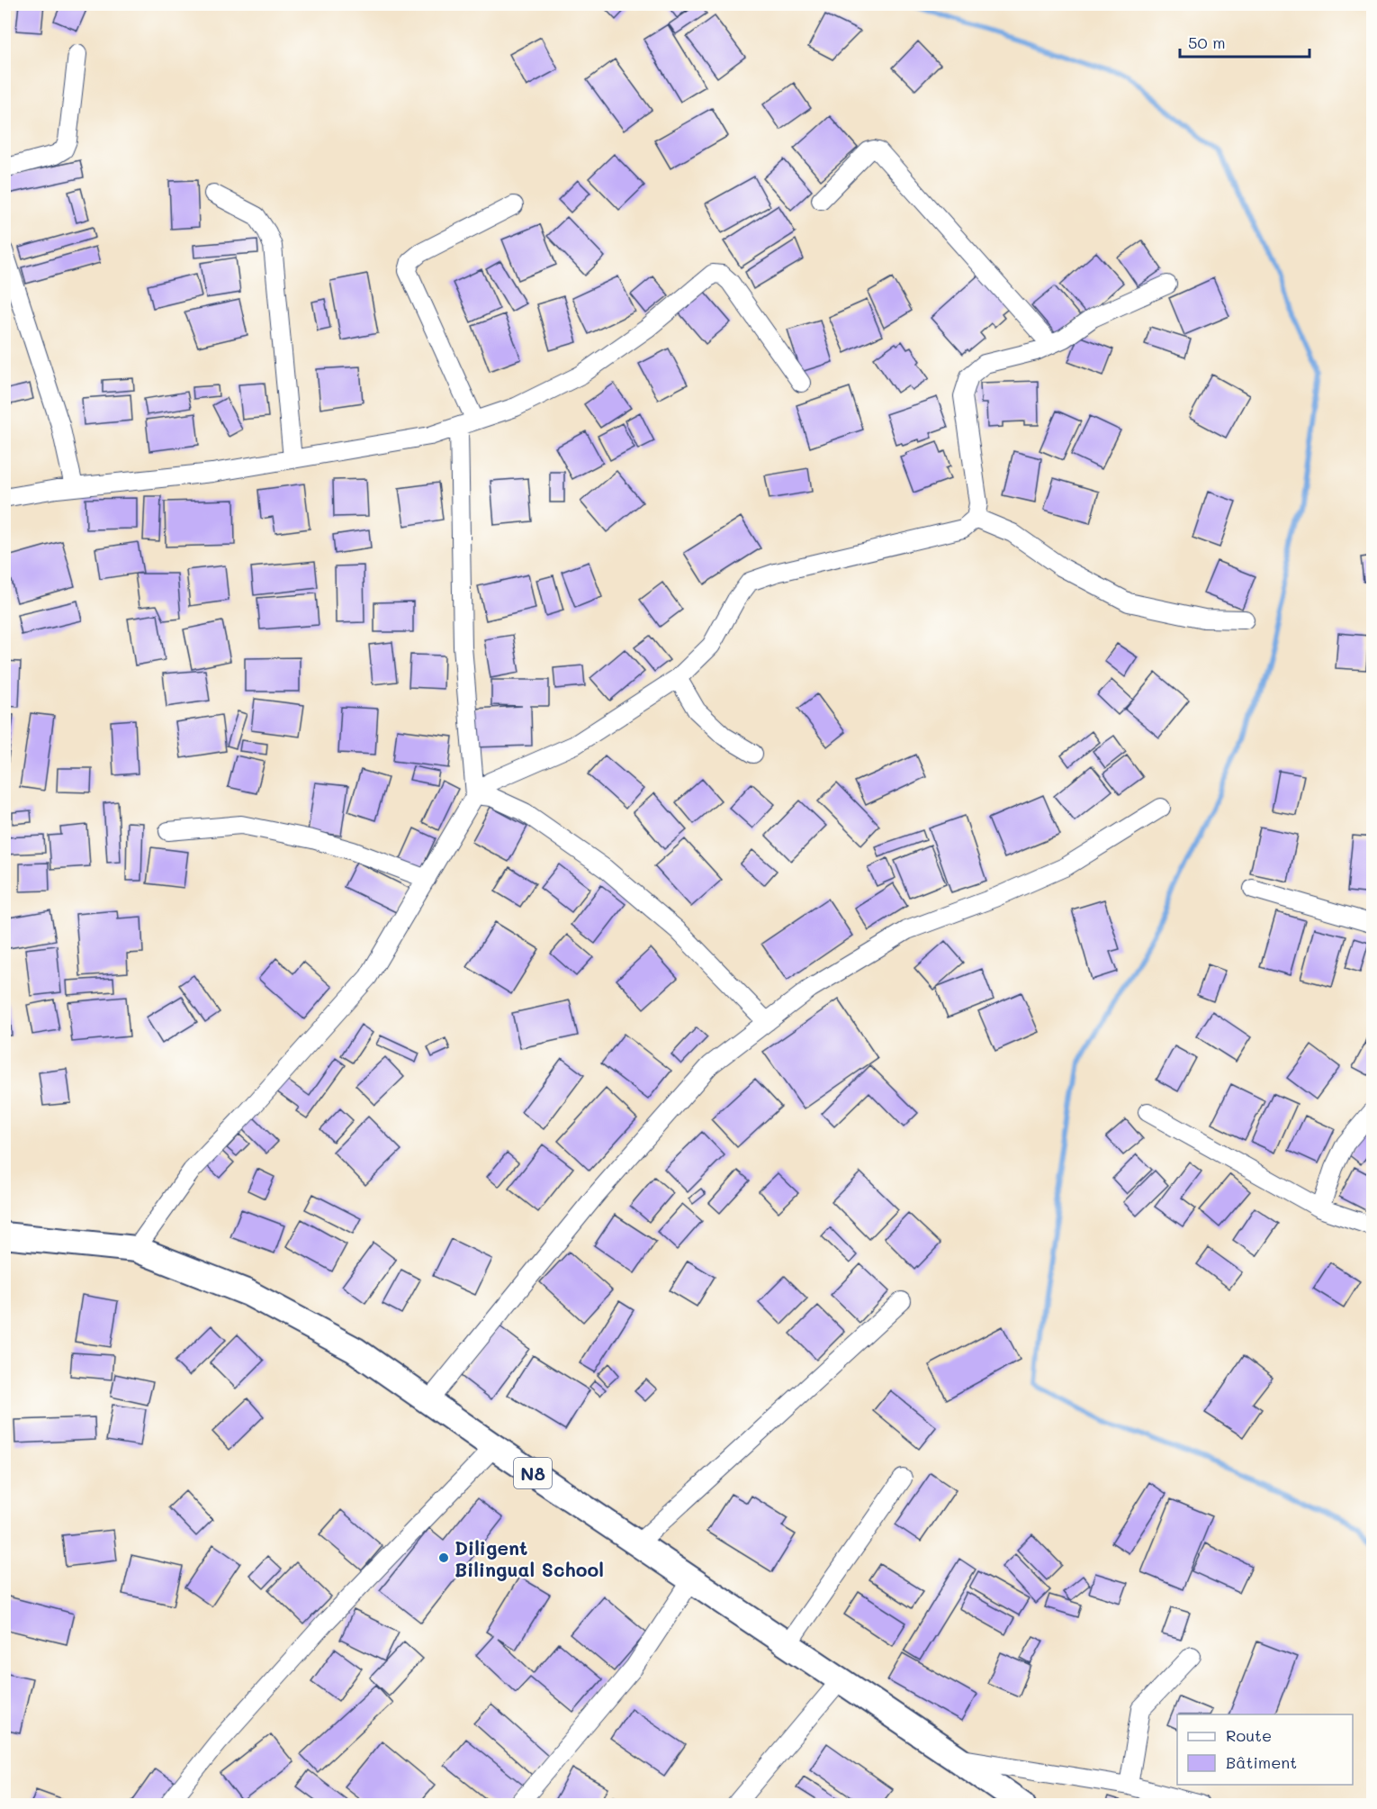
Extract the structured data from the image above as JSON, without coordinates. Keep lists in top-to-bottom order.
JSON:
{
  "streets": {
    "highway": ["N8"]
  },
  "places": ["Diligent Bilingual School"],
  "legend": ["Route", "Bâtiment"],
  "scale_bar": "50 m"
}
